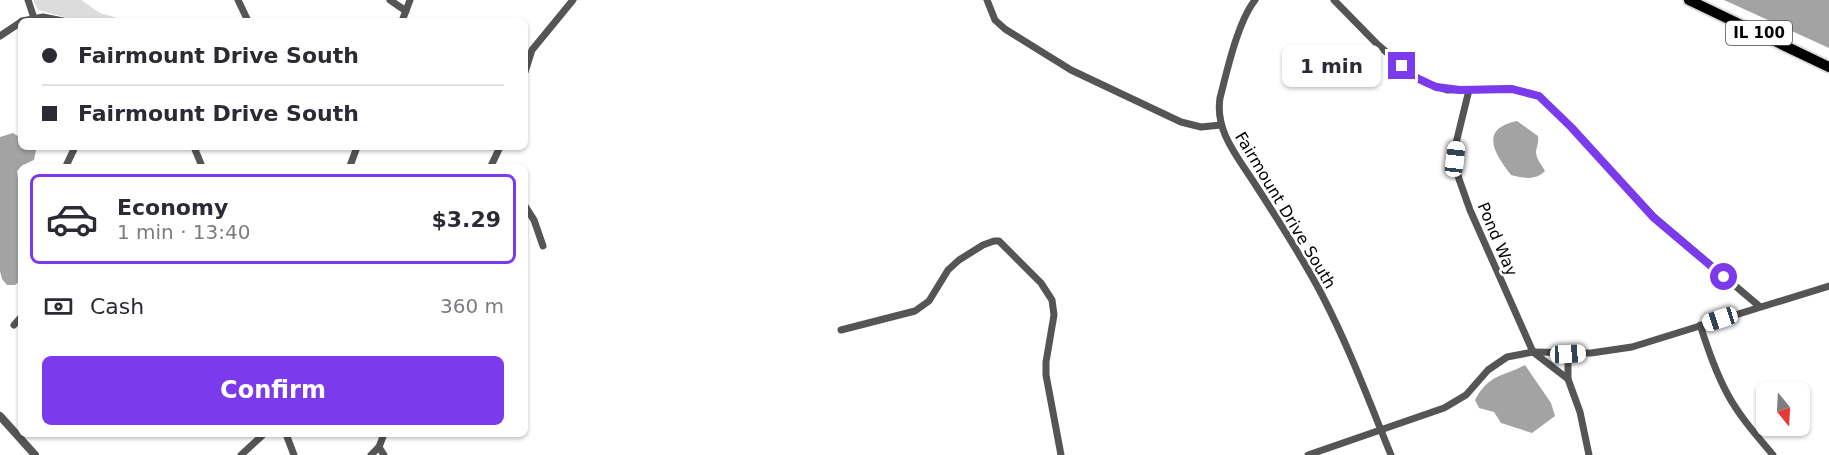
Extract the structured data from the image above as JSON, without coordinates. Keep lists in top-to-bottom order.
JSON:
{
  "streets": {
    "main road": ["IL 100"],
    "street": ["Fairmount Drive South", "Pond Way"]
  },
  "north": "bottom",
  "page": {
    "banner": ["Fairmount Drive South", "Fairmount Drive South"],
    "bubble": "1 min",
    "list": [
      {
        "name": "Economy",
        "note": "1 min · 13:40",
        "value": "$3.29"
      }
    ],
    "pay": ["Cash", "360 m"],
    "buttons": "Confirm"
  }
}
